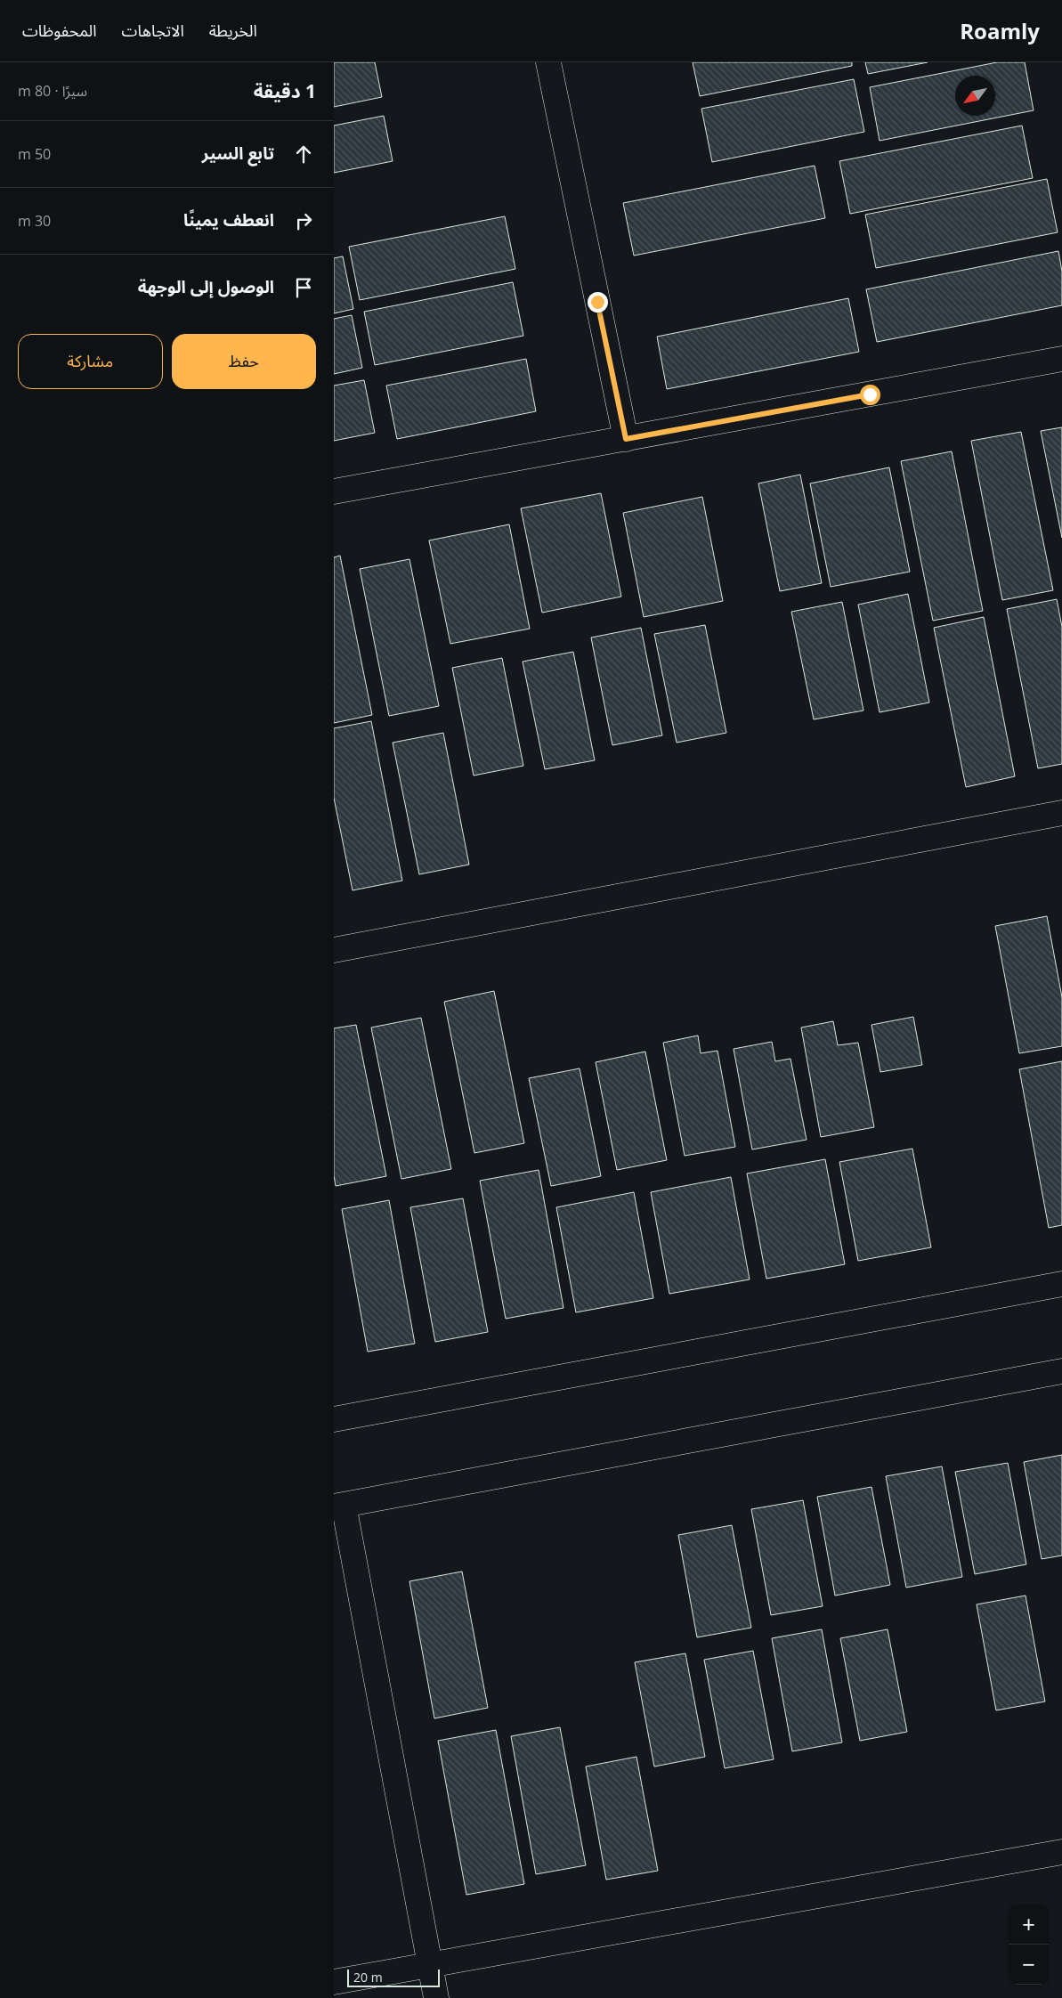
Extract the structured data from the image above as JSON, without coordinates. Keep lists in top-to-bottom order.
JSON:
{
  "scale_bar": "20 m",
  "north": "bottom left",
  "page": {
    "header": "Roamly",
    "nav": ["الخريطة", "الاتجاهات", "المحفوظات"],
    "heading": ["1 دقيقة", "سيرًا · 80 m"],
    "list": [
      ["تابع السير", "50 m"],
      ["انعطف يمينًا", "30 m"],
      "الوصول إلى الوجهة"
    ],
    "buttons": ["حفظ", "مشاركة"],
    "map_buttons": ["+", "−"],
    "scale": "20 m"
  }
}
